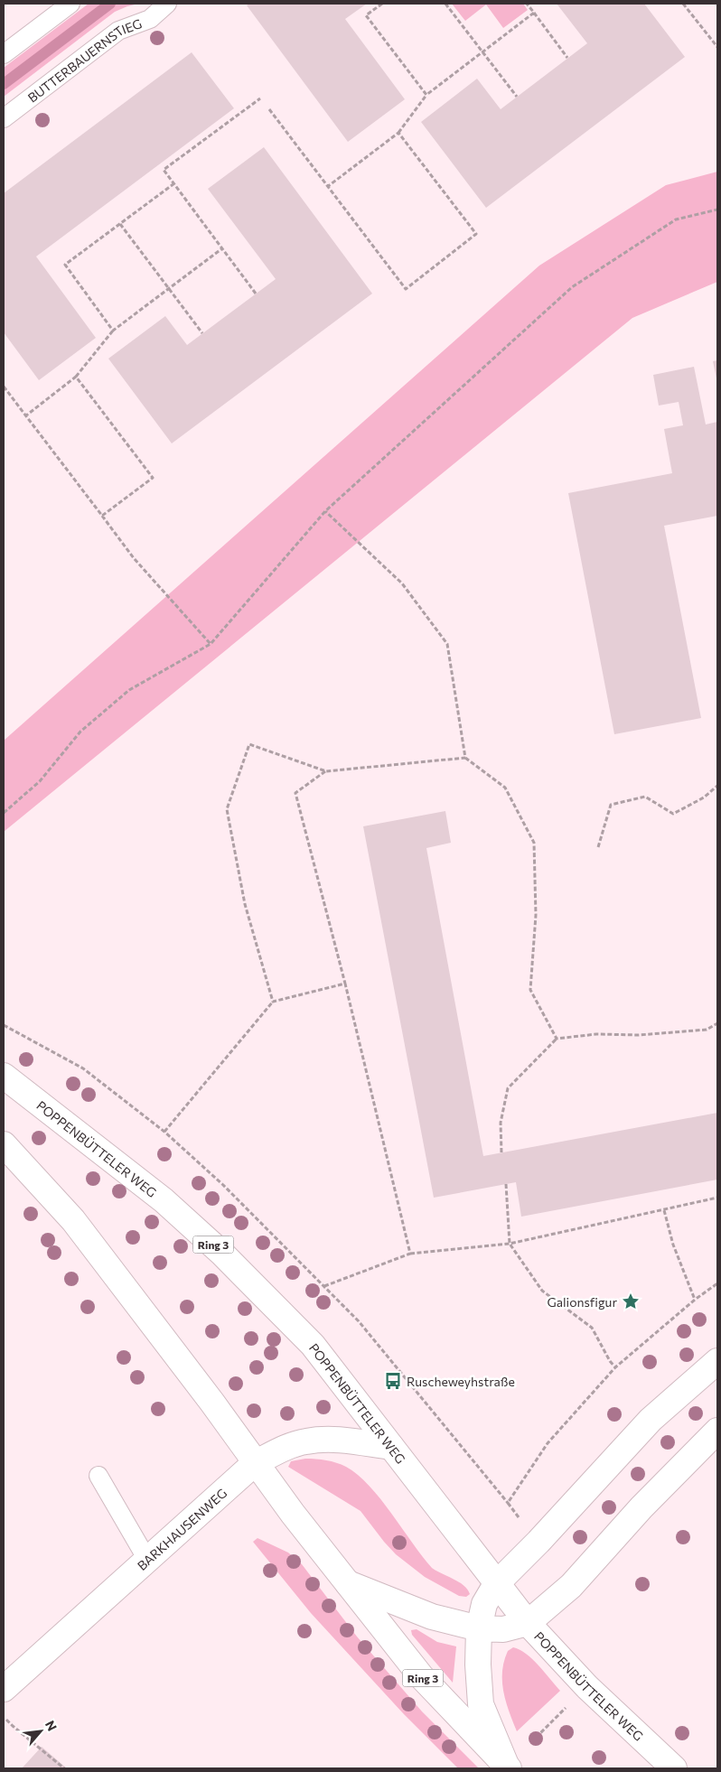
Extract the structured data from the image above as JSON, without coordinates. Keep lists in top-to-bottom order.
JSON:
{
  "streets": {
    "main road": ["POPPENBÜTTELER WEG", "Ring 3", "BARKHAUSENWEG"],
    "lane": ["BUTTERBAUERNSTIEG"]
  },
  "crossings": [
    ["POPPENBÜTTELER WEG", "BARKHAUSENWEG"],
    ["Ring 3", "BARKHAUSENWEG"]
  ],
  "places": {
    "place": ["Galionsfigur"],
    "bus stop": ["Ruscheweyhstraße"]
  },
  "north": "top right"
}
